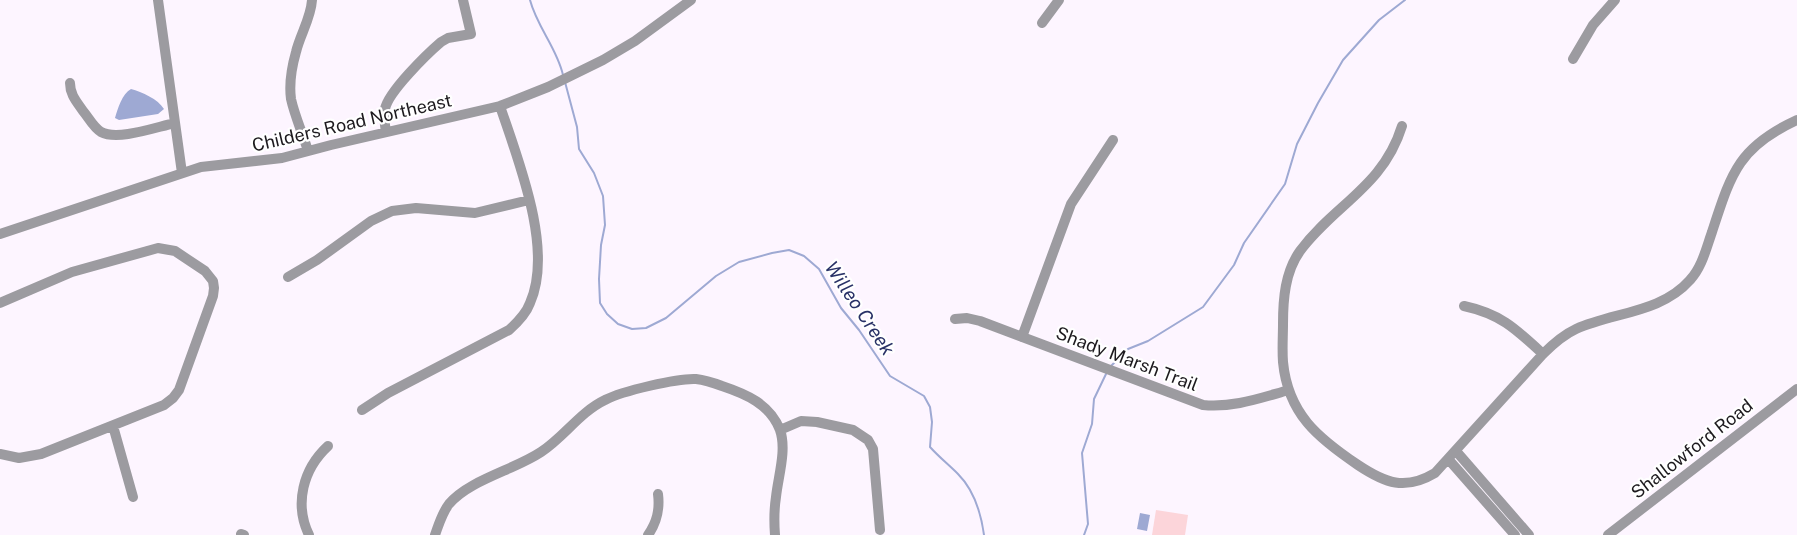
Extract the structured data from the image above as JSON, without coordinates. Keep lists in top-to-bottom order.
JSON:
{
  "streets": {
    "street": ["Childers Road Northeast", "Shady Marsh Trail", "Shallowford Road"]
  },
  "water": ["Willeo Creek"]
}
